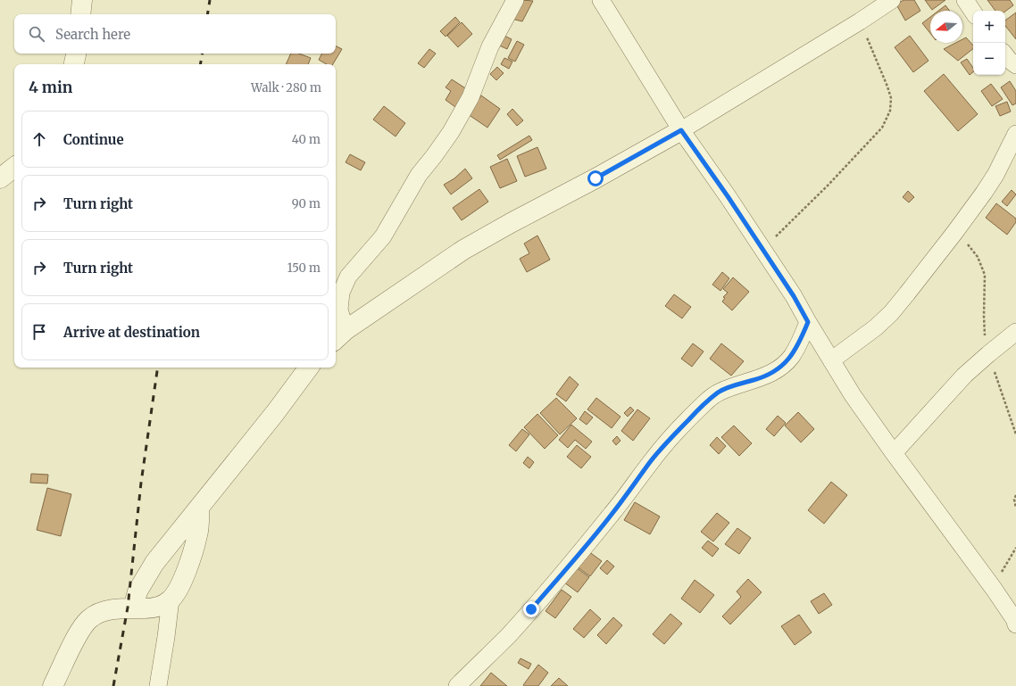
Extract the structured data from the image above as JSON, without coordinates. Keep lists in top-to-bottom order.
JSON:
{
  "north": "left",
  "page": {
    "map_buttons": ["+", "−"],
    "search": "Search here",
    "heading": ["4 min", "Walk · 280 m"],
    "list": [
      ["Continue", "40 m"],
      ["Turn right", "90 m"],
      ["Turn right", "150 m"],
      "Arrive at destination"
    ]
  }
}
